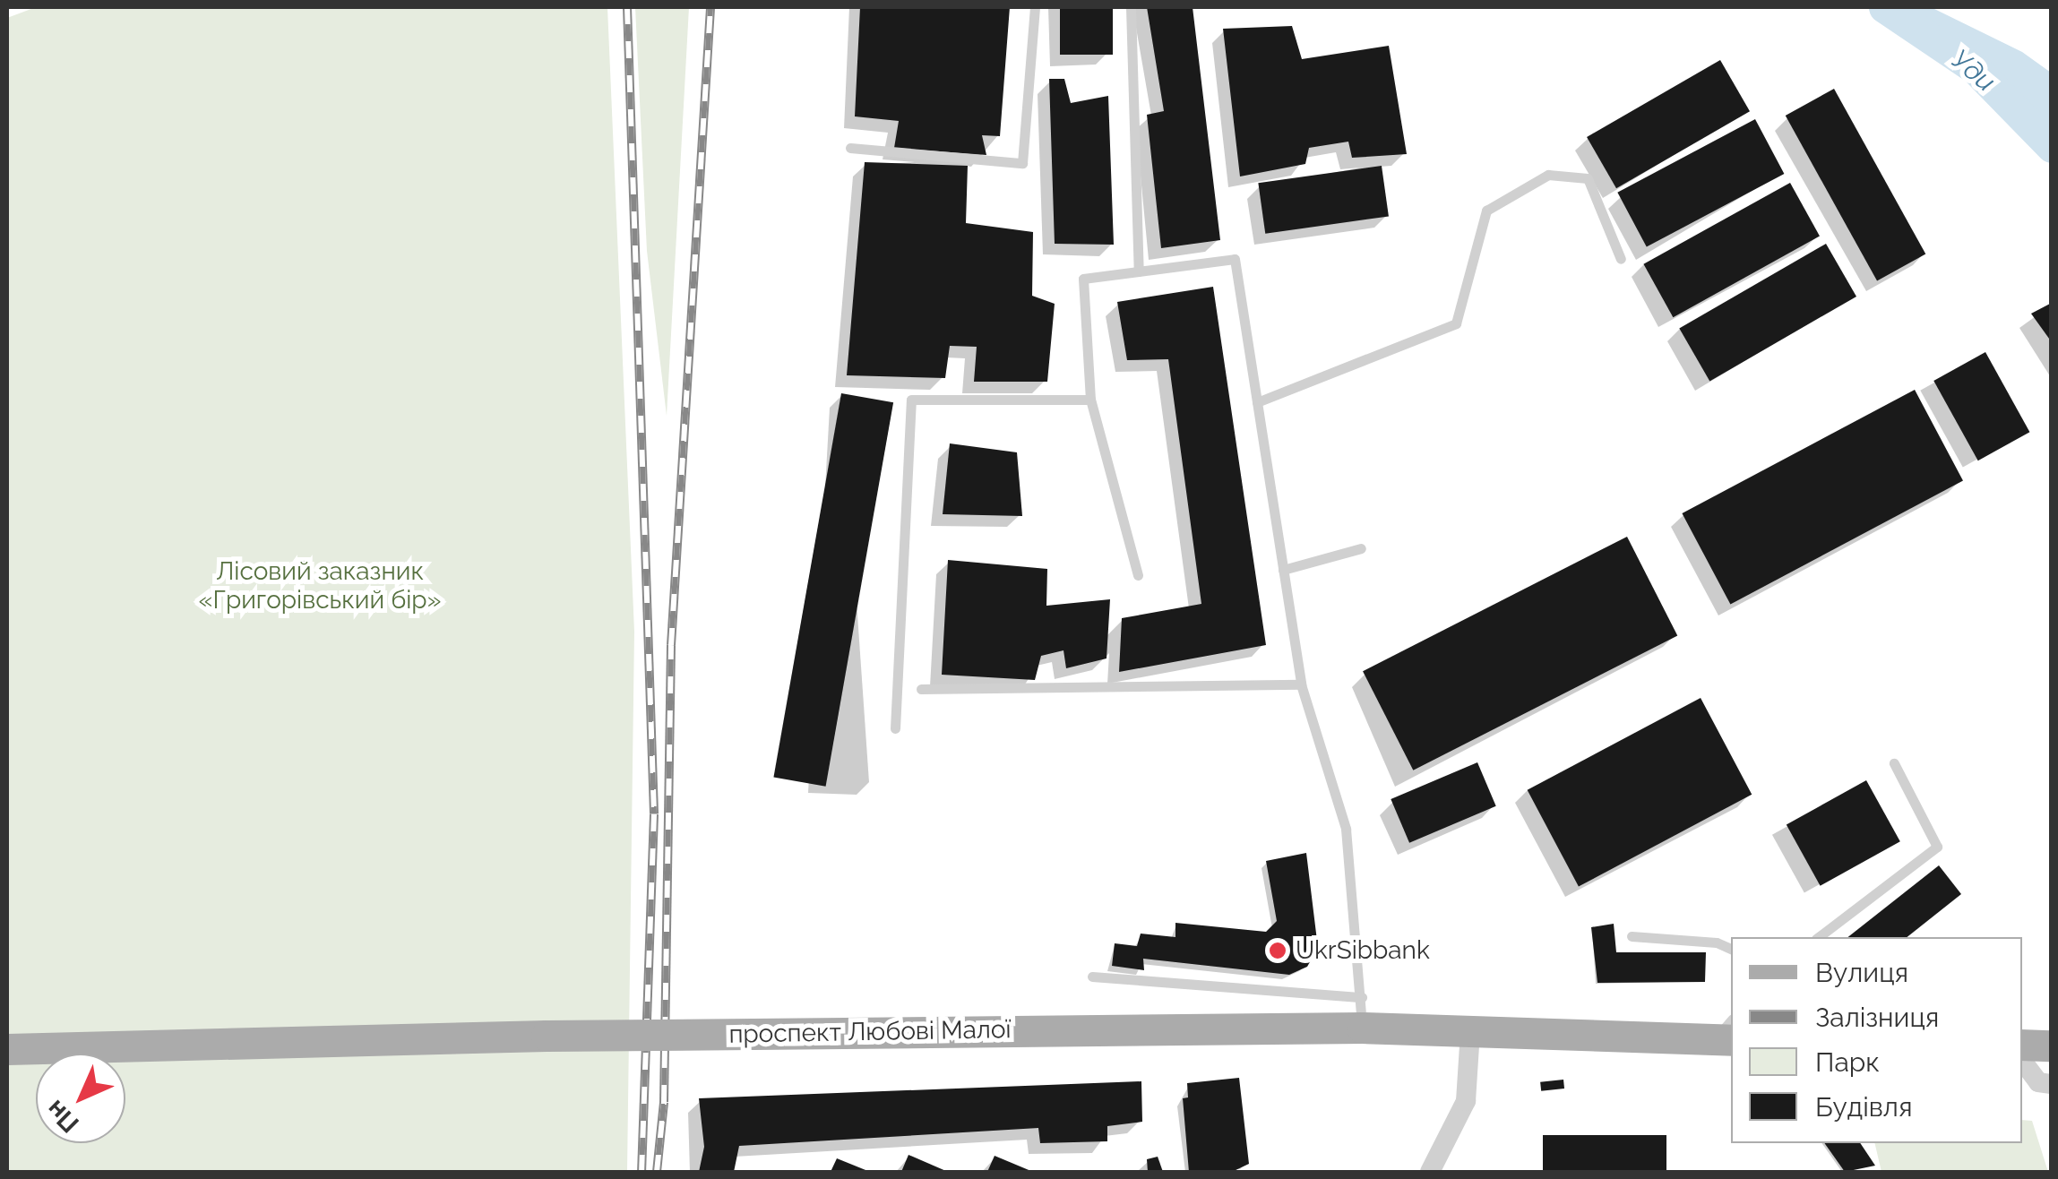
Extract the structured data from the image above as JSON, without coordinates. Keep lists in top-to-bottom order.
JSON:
{
  "streets": {
    "main road": ["проспект Любові Малої"]
  },
  "water": ["Уди"],
  "parks": ["Лісовий заказник «Григорівський бір»"],
  "places": ["UkrSibbank"],
  "legend": [
    "Вулиця",
    "Залізниця",
    "Парк",
    "Будівля"
  ],
  "north": "bottom left"
}
